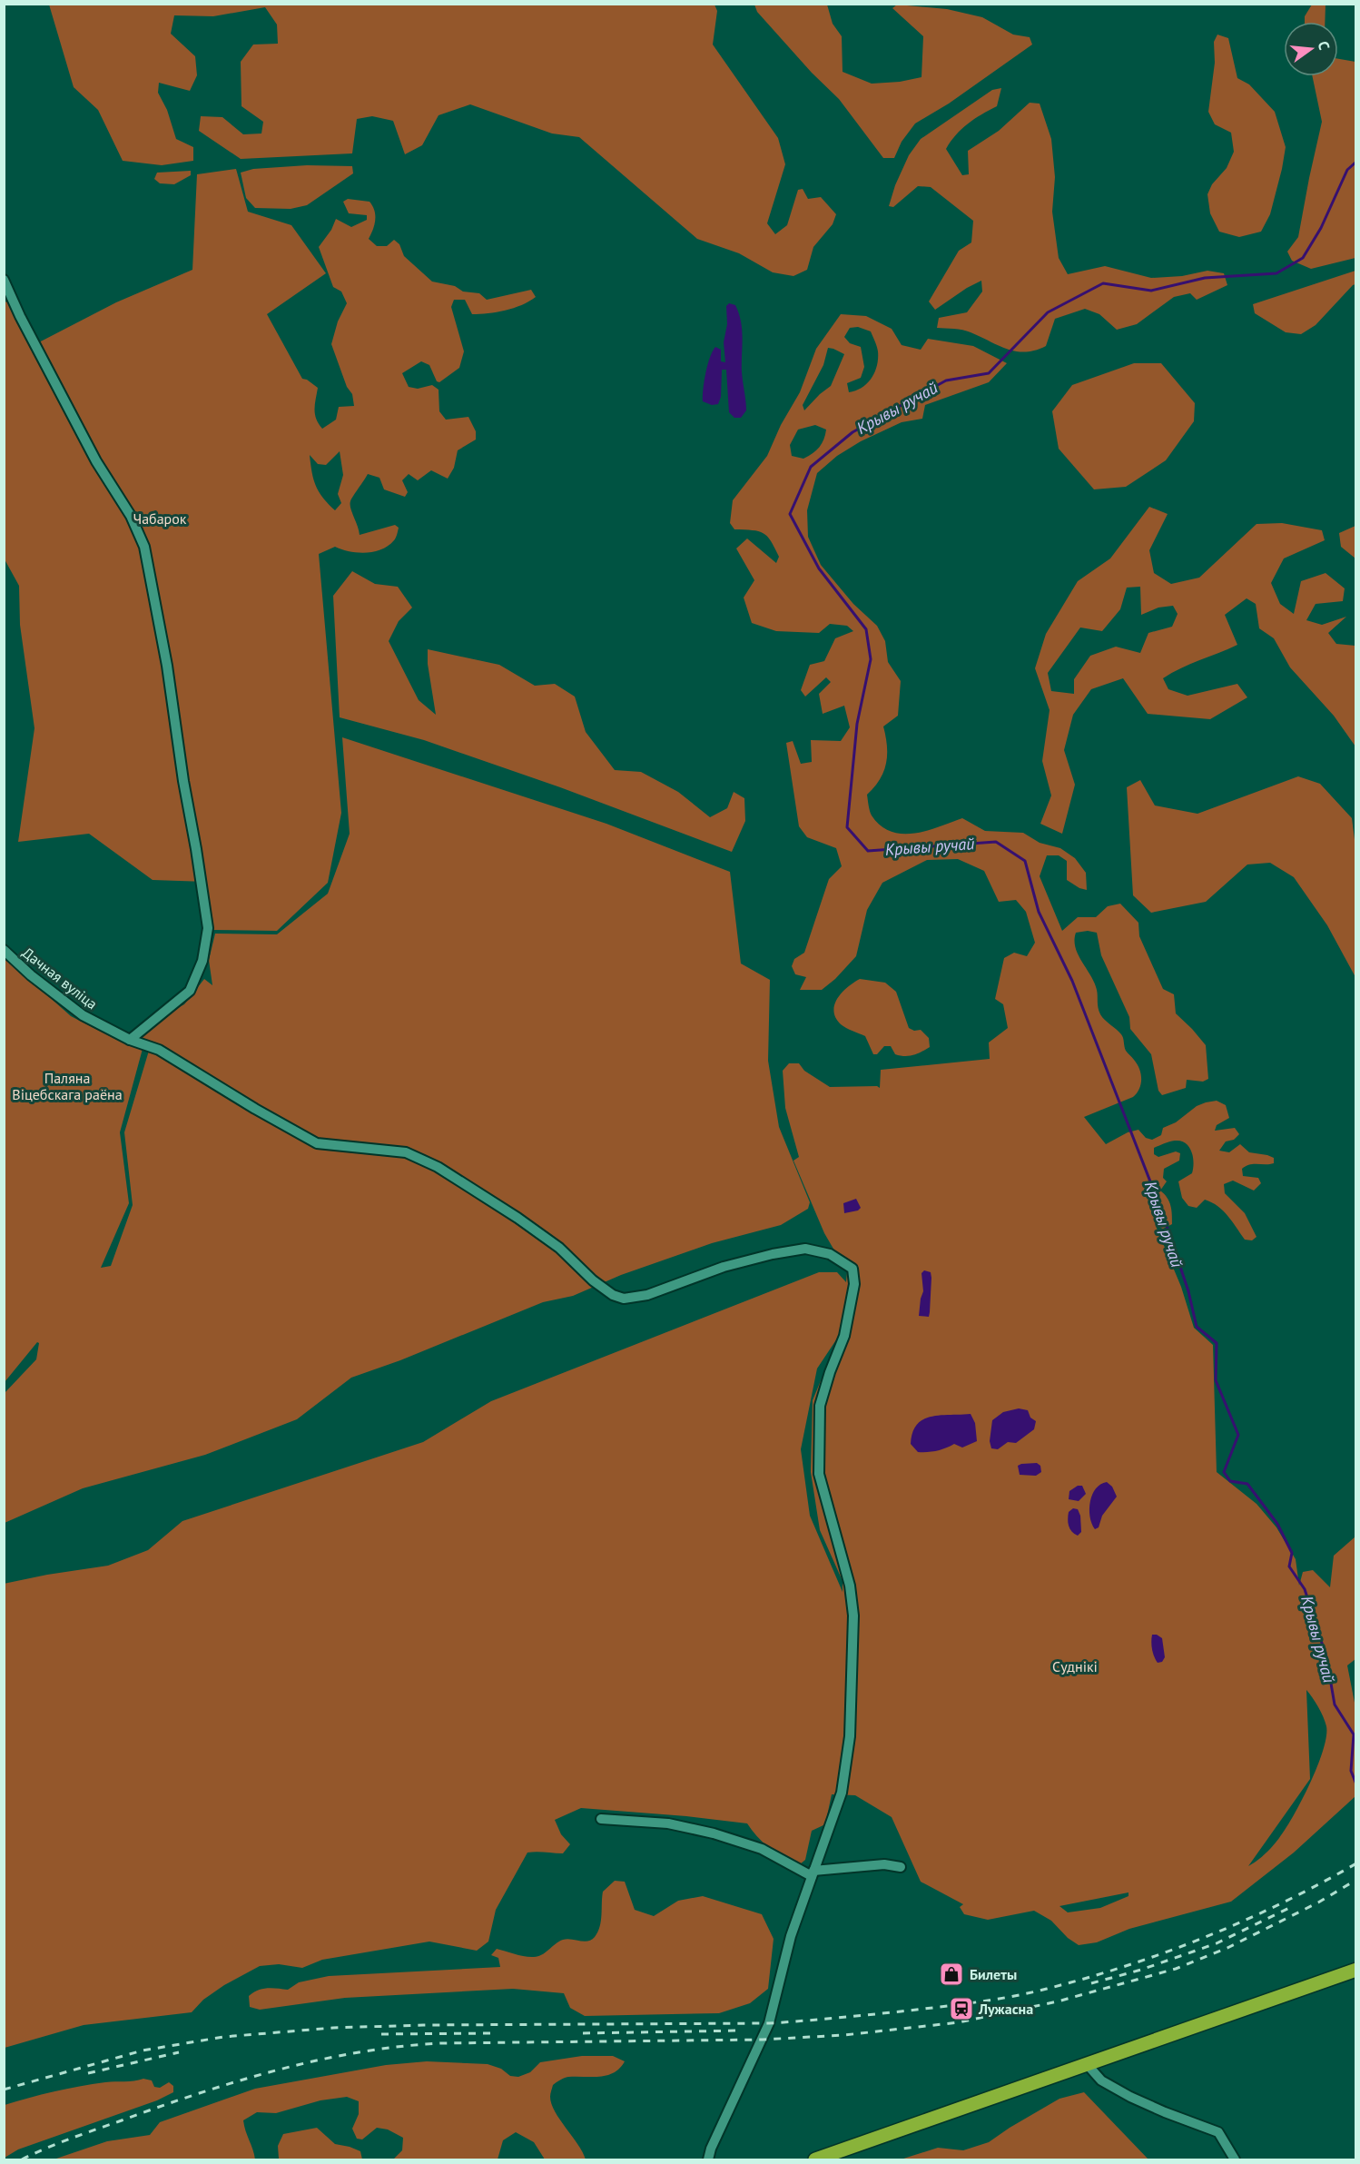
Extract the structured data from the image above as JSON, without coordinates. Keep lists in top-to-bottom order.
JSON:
{
  "streets": {
    "street": ["Дачная вуліца"]
  },
  "water": ["Крывы ручай"],
  "parks": ["Чабарок", "Паляна Віцебскага раёна", "Суднікі"],
  "places": {
    "shop": ["Билеты"],
    "station": ["Лужасна"]
  },
  "north": "right"
}
